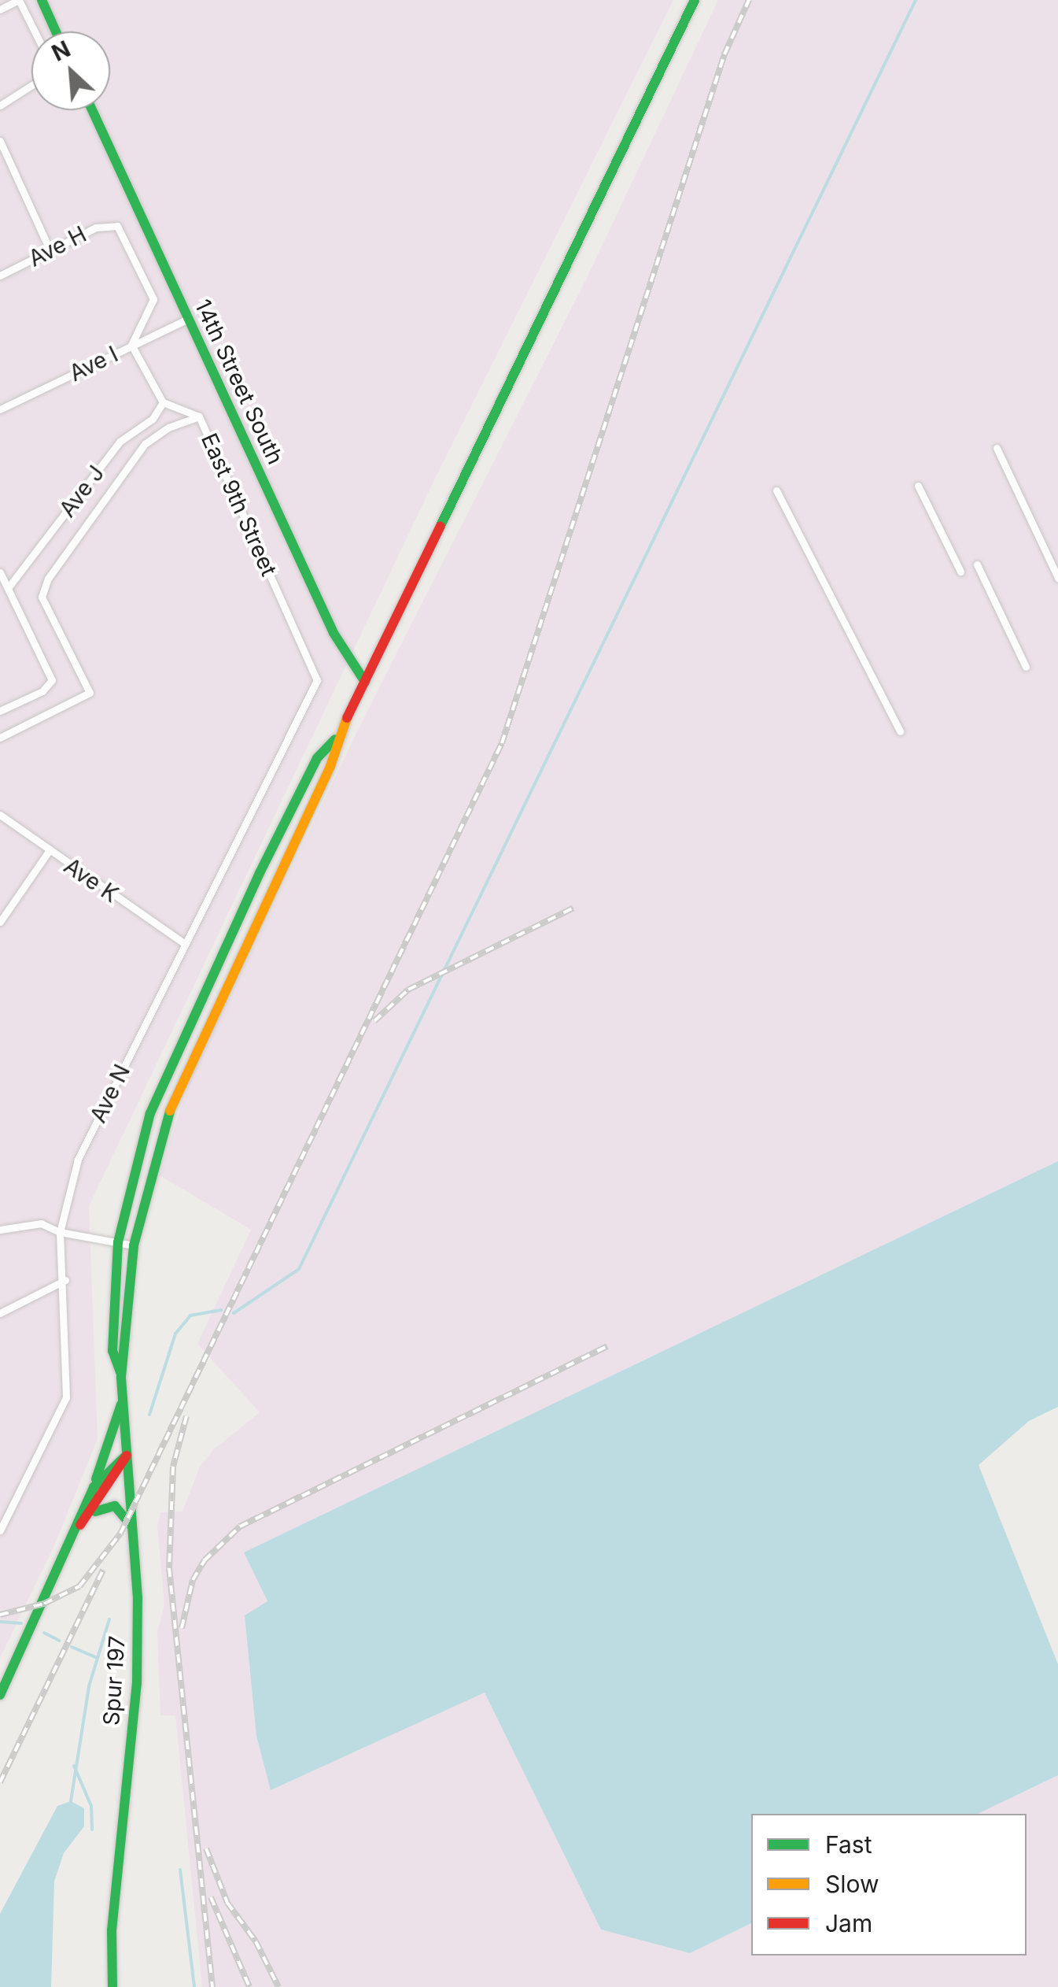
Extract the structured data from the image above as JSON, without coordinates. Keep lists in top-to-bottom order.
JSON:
{
  "streets": {
    "main road": ["14th Street South", "Spur 197"],
    "street": [
      "Ave H",
      "Ave I",
      "Ave J",
      "East 9th Street",
      "Ave K",
      "Ave N"
    ]
  },
  "crossings": [
    ["Ave H", "Ave I"],
    ["Ave I", "14th Street South"],
    ["Ave J", "East 9th Street"],
    ["East 9th Street", "Ave N"],
    ["Ave K", "Ave N"]
  ],
  "legend": ["Fast", "Slow", "Jam"],
  "north": "top left"
}
